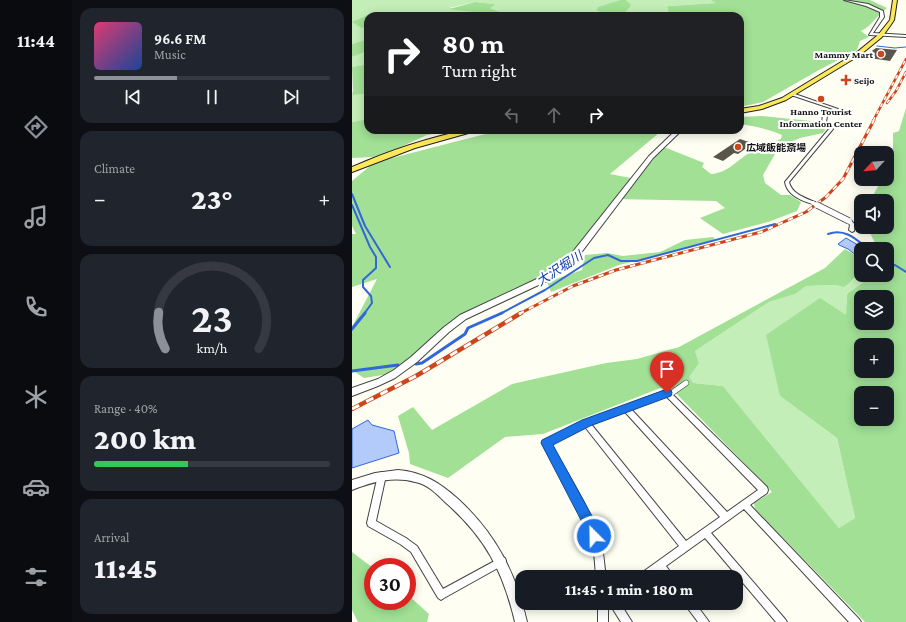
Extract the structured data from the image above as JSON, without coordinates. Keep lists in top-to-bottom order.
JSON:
{
  "water": ["大沢堀川"],
  "places": {
    "other": ["Mammy Mart", "Hanno Tourist Information Center", "広域飯能斎場"],
    "health": ["Seijo"]
  },
  "north": "bottom left",
  "page": {
    "tabs": "11:44",
    "turn": ["80 m", "Turn right"],
    "song": ["96.6 FM", "Music"],
    "tile": [
      "Climate",
      ["Range · 40%", "200 km"],
      ["Arrival", "11:45"]
    ],
    "map_buttons": ["+", "−"],
    "heat": ["−", "23°", "+"],
    "limit": "30",
    "trip": "11:45 · 1 min · 180 m",
    "gauge": ["23", "km/h"]
  }
}
